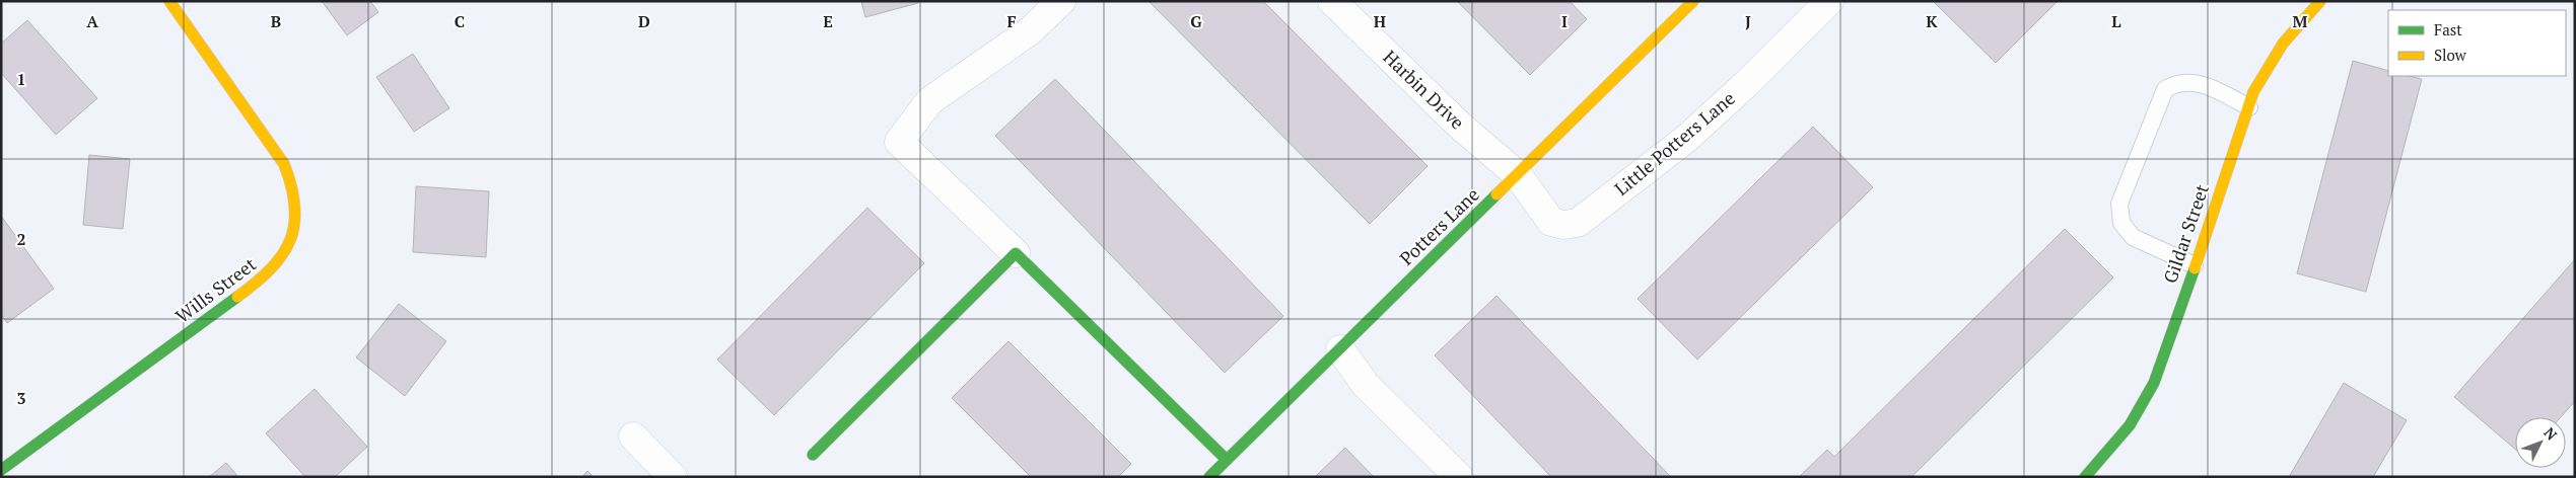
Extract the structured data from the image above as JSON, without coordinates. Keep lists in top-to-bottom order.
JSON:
{
  "streets": {
    "street": [
      "Harbin Drive",
      "Little Potters Lane",
      "Potters Lane",
      "Gildar Street",
      "Wills Street"
    ]
  },
  "crossings": [
    ["Harbin Drive", "Little Potters Lane"],
    ["Harbin Drive", "Potters Lane"],
    ["Little Potters Lane", "Potters Lane"]
  ],
  "legend": ["Fast", "Slow"],
  "north": "top right",
  "grid": {
    "columns": [
      "A",
      "B",
      "C",
      "D",
      "E",
      "F",
      "G",
      "H",
      "I",
      "J",
      "K",
      "L",
      "M"
    ],
    "rows": ["1", "2", "3"]
  }
}
